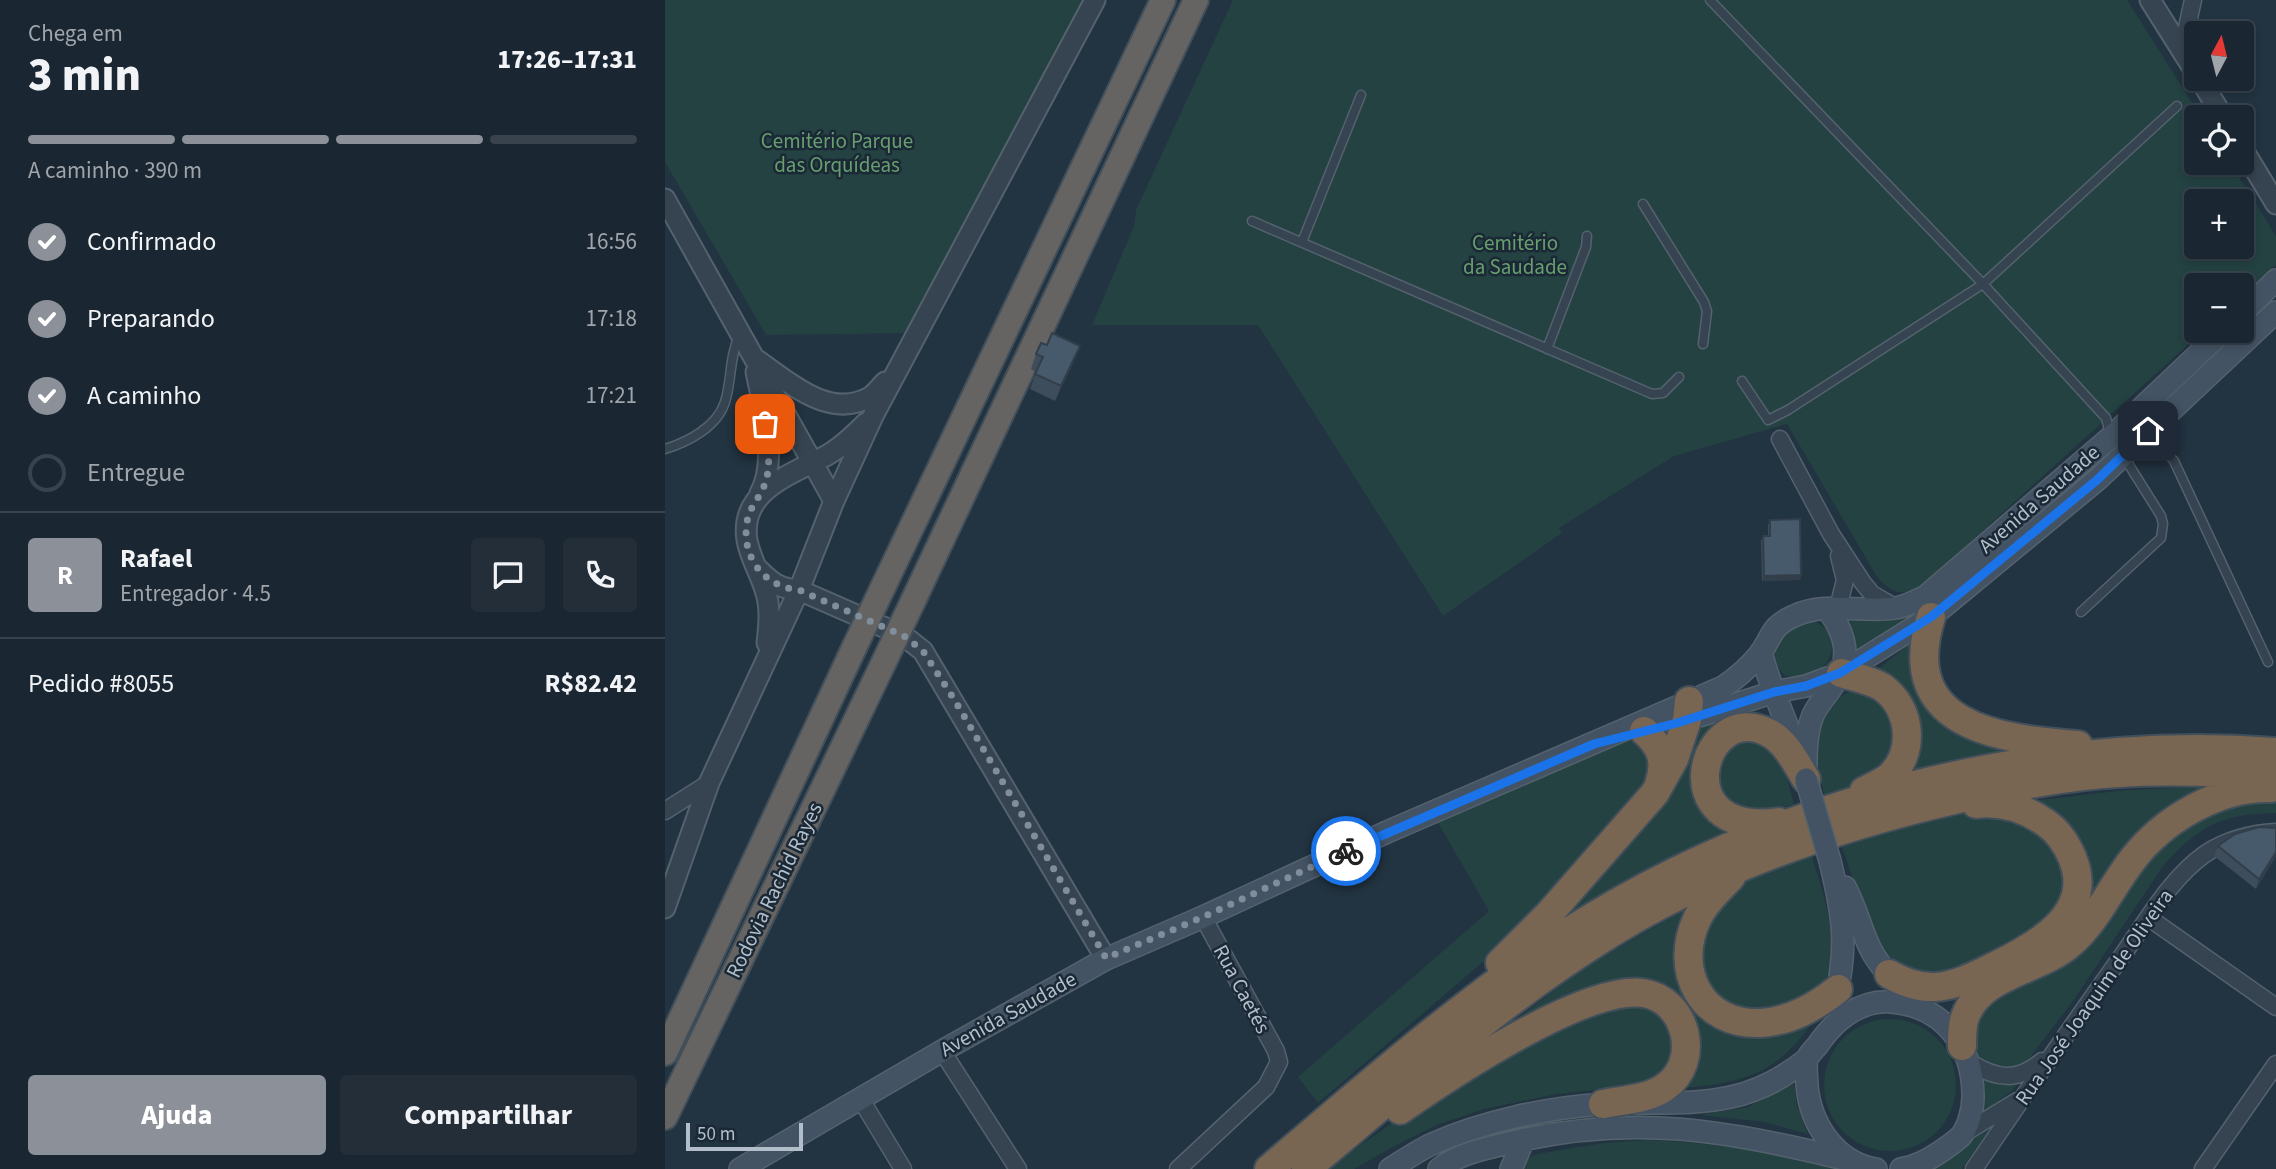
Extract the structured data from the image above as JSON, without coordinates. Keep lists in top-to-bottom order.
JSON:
{
  "streets": {
    "highway": ["Rodovia Rachid Rayes"],
    "main road": ["Avenida Saudade"],
    "street": ["Rua Caetés", "Rua José Joaquim de Oliveira"]
  },
  "crossings": [
    ["Avenida Saudade", "Rua Caetés"]
  ],
  "parks": ["Cemitério Parque das Orquídeas", "Cemitério da Saudade"],
  "scale_bar": "50 m",
  "north": "top",
  "page": {
    "heading": ["3 min", "Chega em", "17:26–17:31"],
    "panel": [
      "Rafael",
      "Entregador · 4.5",
      "Pedido #8055",
      "R$82.42"
    ],
    "map_buttons": ["+", "−"],
    "bar": "A caminho · 390 m",
    "list": [
      ["Confirmado", "16:56"],
      ["Preparando", "17:18"],
      ["A caminho", "17:21"],
      "Entregue"
    ],
    "round": "R",
    "buttons": ["Ajuda", "Compartilhar"],
    "scale": "50 m"
  }
}
